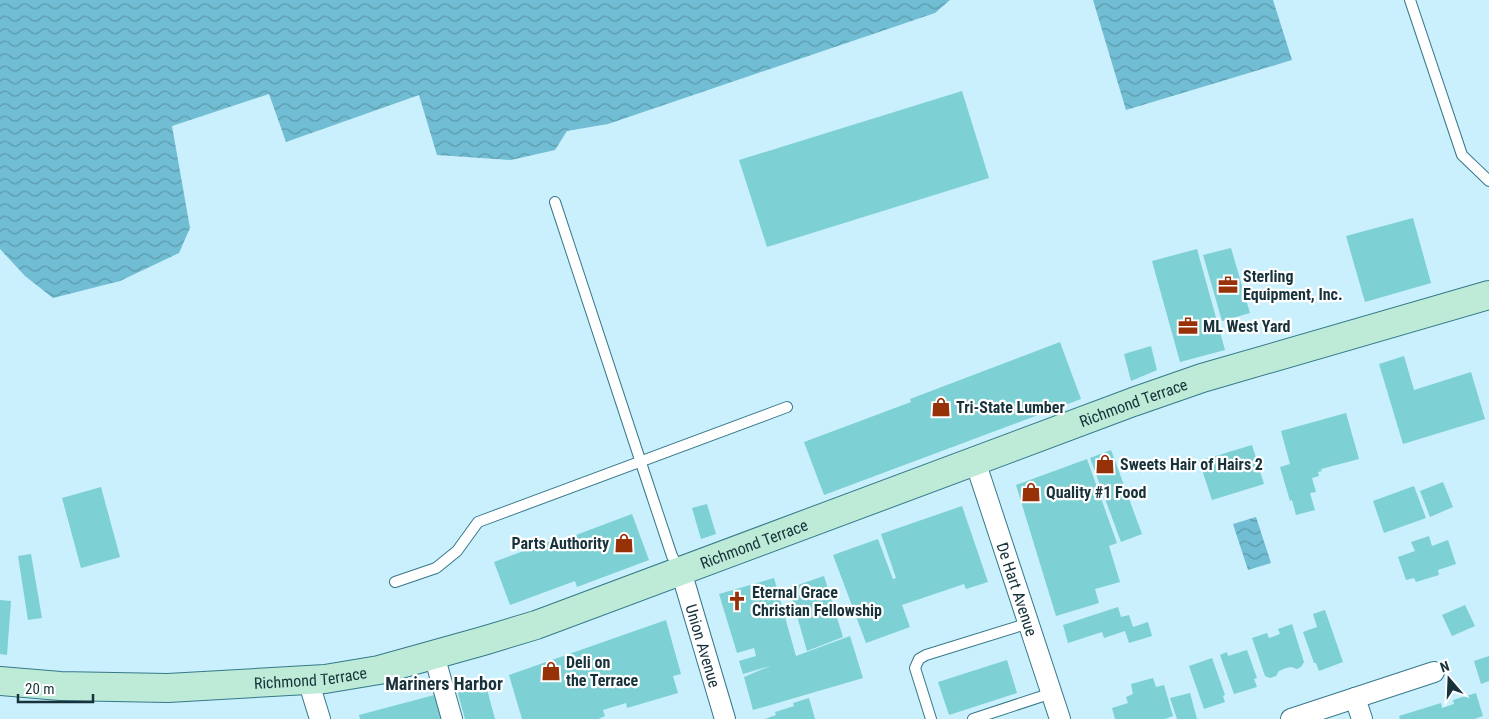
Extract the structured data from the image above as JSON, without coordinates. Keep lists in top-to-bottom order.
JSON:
{
  "streets": {
    "main road": ["Richmond Terrace"],
    "street": ["De Hart Avenue", "Union Avenue"]
  },
  "crossings": [
    ["Richmond Terrace", "De Hart Avenue"],
    ["Richmond Terrace", "Union Avenue"]
  ],
  "districts": ["Mariners Harbor"],
  "places": {
    "office": ["Sterling Equipment, Inc.", "ML West Yard"],
    "shop": [
      "Tri-State Lumber",
      "Sweets Hair of Hairs 2",
      "Quality #1 Food",
      "Parts Authority",
      "Deli on the Terrace"
    ],
    "church": ["Eternal Grace Christian Fellowship"]
  },
  "scale_bar": "20 m",
  "north": "top"
}
